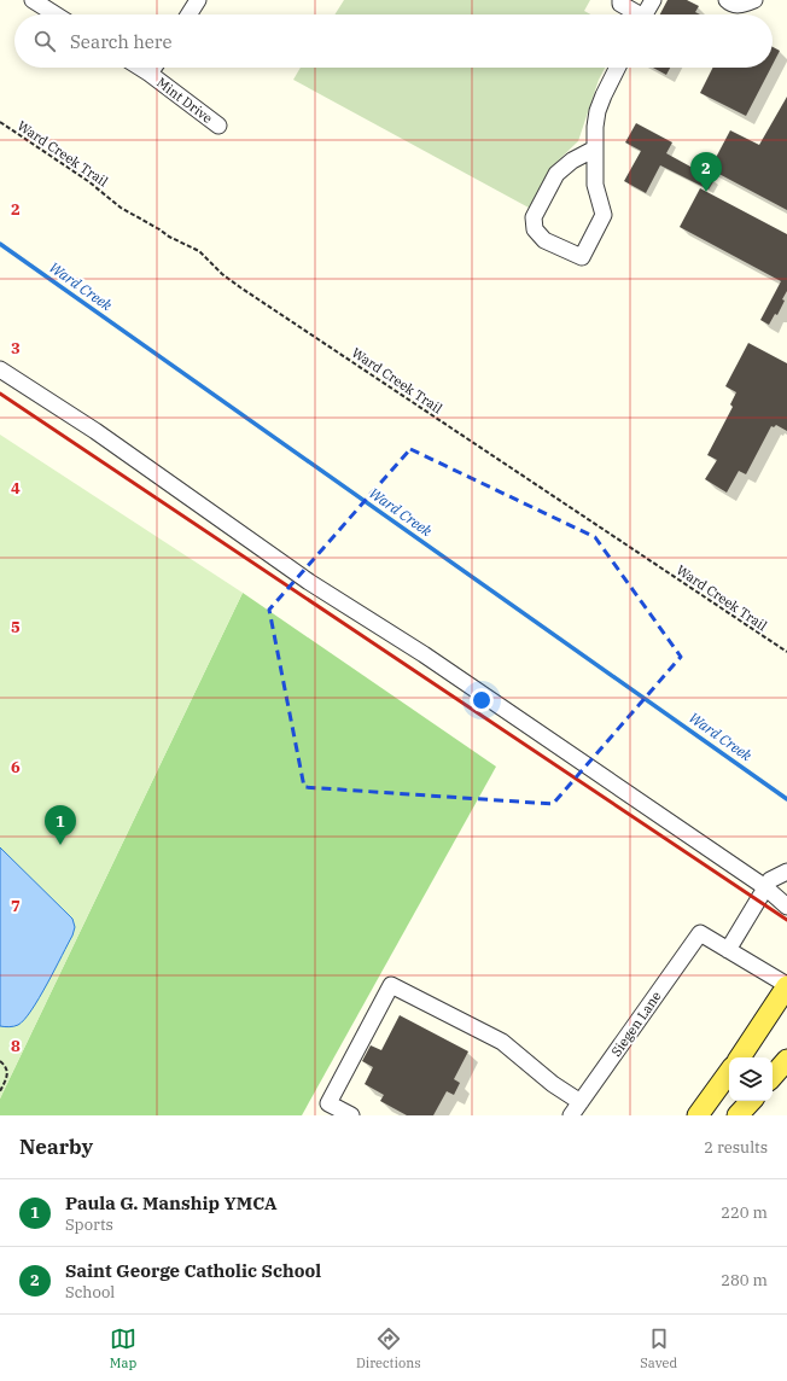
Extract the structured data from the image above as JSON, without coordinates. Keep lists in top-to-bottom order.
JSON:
{
  "streets": {
    "street": ["Mint Drive", "Siegen Lane"],
    "path": ["Ward Creek Trail"]
  },
  "water": ["Ward Creek"],
  "page": {
    "search": "Search here",
    "pins": ["2", "1"],
    "heading": ["Nearby", "2 results"],
    "list": [
      {
        "mark": "1",
        "name": "Paula G. Manship YMCA",
        "note": "Sports",
        "value": "220 m"
      },
      {
        "mark": "2",
        "name": "Saint George Catholic School",
        "note": "School",
        "value": "280 m"
      }
    ],
    "nav": ["Map", "Directions", "Saved"]
  },
  "grid": {
    "rows": [
      "2",
      "3",
      "4",
      "5",
      "6",
      "7",
      "8"
    ]
  }
}
